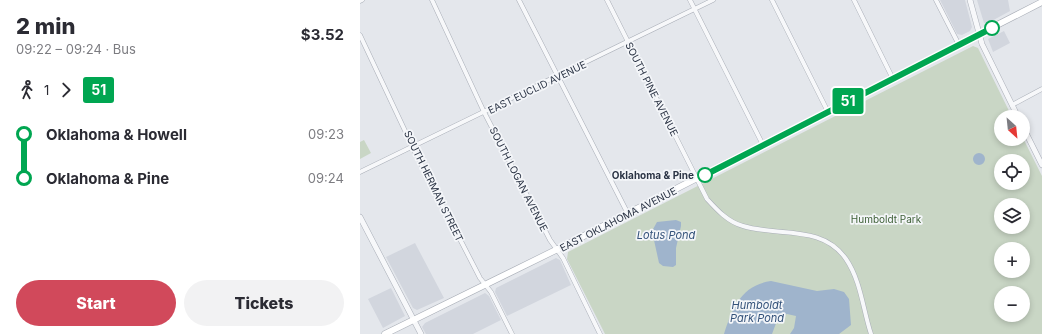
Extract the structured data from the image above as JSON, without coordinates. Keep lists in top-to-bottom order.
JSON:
{
  "streets": {
    "main road": ["EAST OKLAHOMA AVENUE"],
    "street": [
      "EAST EUCLID AVENUE",
      "SOUTH PINE AVENUE",
      "SOUTH LOGAN AVENUE",
      "SOUTH HERMAN STREET"
    ]
  },
  "crossings": [
    ["EAST EUCLID AVENUE", "SOUTH PINE AVENUE"],
    ["EAST EUCLID AVENUE", "SOUTH LOGAN AVENUE"],
    ["EAST EUCLID AVENUE", "SOUTH HERMAN STREET"],
    ["SOUTH PINE AVENUE", "EAST OKLAHOMA AVENUE"],
    ["SOUTH LOGAN AVENUE", "EAST OKLAHOMA AVENUE"],
    ["SOUTH HERMAN STREET", "EAST OKLAHOMA AVENUE"]
  ],
  "water": ["Lotus Pond", "Humboldt Park Pond"],
  "parks": ["Humboldt Park"],
  "places": ["Oklahoma & Pine"],
  "lines": ["bus line 51"],
  "north": "bottom right",
  "page": {
    "heading": ["2 min", "09:22 – 09:24 · Bus", "$3.52"],
    "on_map": "51",
    "legs": ["1", "51"],
    "map_buttons": ["+", "−"],
    "list": [
      {
        "name": "Oklahoma & Howell",
        "value": "09:23"
      },
      {
        "name": "Oklahoma & Pine",
        "value": "09:24"
      }
    ],
    "buttons": ["Start", "Tickets"]
  }
}
